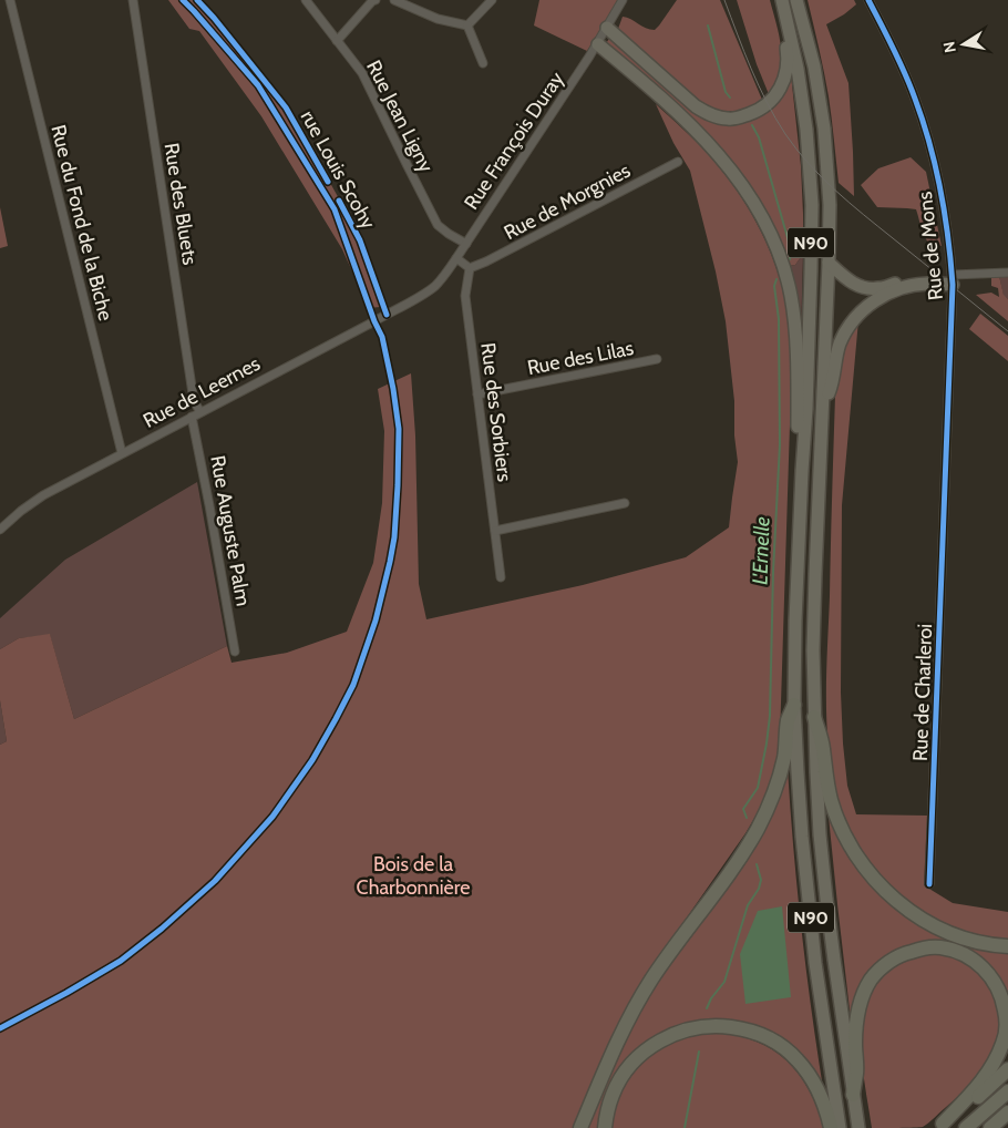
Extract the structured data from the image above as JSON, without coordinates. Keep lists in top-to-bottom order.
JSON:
{
  "streets": {
    "highway": ["N90"],
    "street": [
      "Rue Jean Ligny",
      "Rue François Duray",
      "Rue de Morgnies",
      "Rue des Bluets",
      "Rue du Fond de la Biche",
      "Rue de Mons",
      "Rue des Lilas",
      "Rue de Leernes",
      "Rue des Sorbiers",
      "Rue Auguste Palm",
      "Rue de Charleroi"
    ],
    "cycle path": ["rue Louis Scohy"]
  },
  "crossings": [
    ["Rue Jean Ligny", "Rue François Duray"],
    ["Rue François Duray", "Rue de Leernes"],
    ["Rue de Morgnies", "Rue des Sorbiers"],
    ["Rue des Bluets", "Rue de Leernes"],
    ["Rue du Fond de la Biche", "Rue de Leernes"],
    ["Rue de Mons", "Rue de Charleroi"],
    ["Rue des Lilas", "Rue des Sorbiers"],
    ["Rue de Leernes", "Rue Auguste Palm"]
  ],
  "water": ["L'Ernelle"],
  "parks": ["Bois de la Charbonnière"],
  "north": "left"
}
